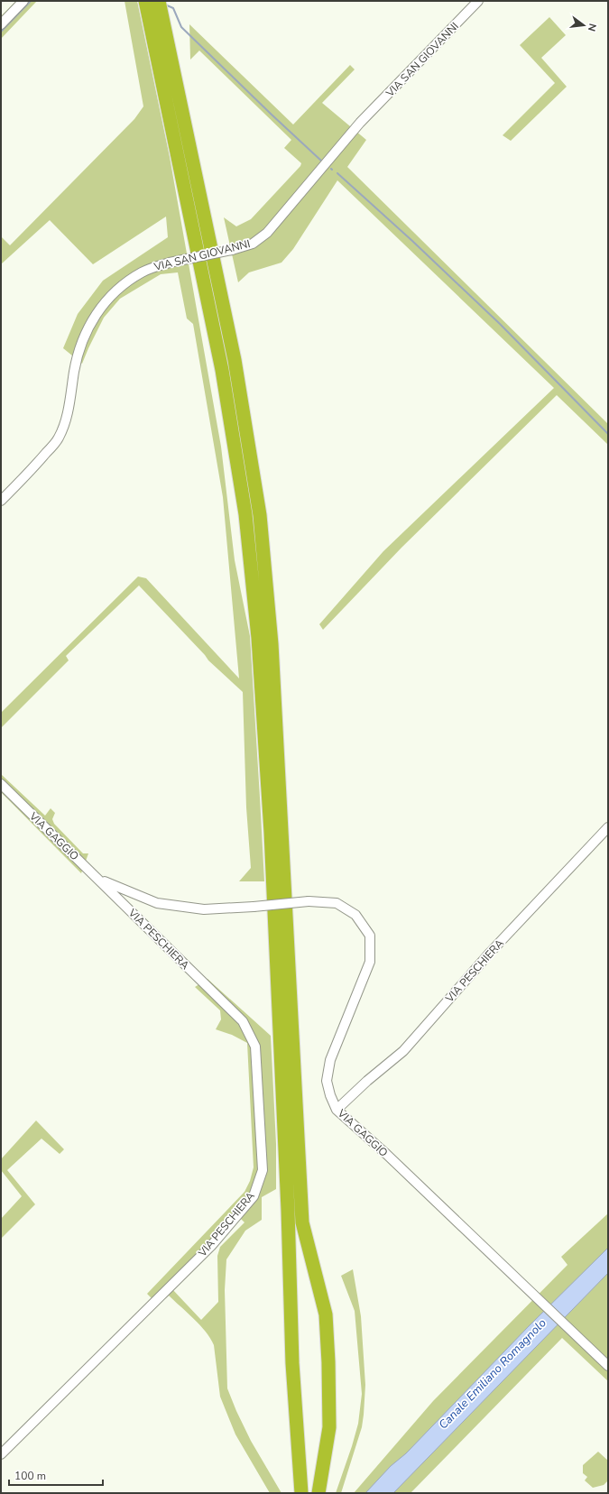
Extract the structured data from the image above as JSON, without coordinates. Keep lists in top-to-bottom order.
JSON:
{
  "streets": {
    "street": ["VIA SAN GIOVANNI", "VIA GAGGIO", "VIA PESCHIERA"]
  },
  "crossings": [
    ["VIA GAGGIO", "VIA PESCHIERA"]
  ],
  "water": ["Canale Emiliano Romagnolo"],
  "scale_bar": "100 m",
  "north": "right"
}
